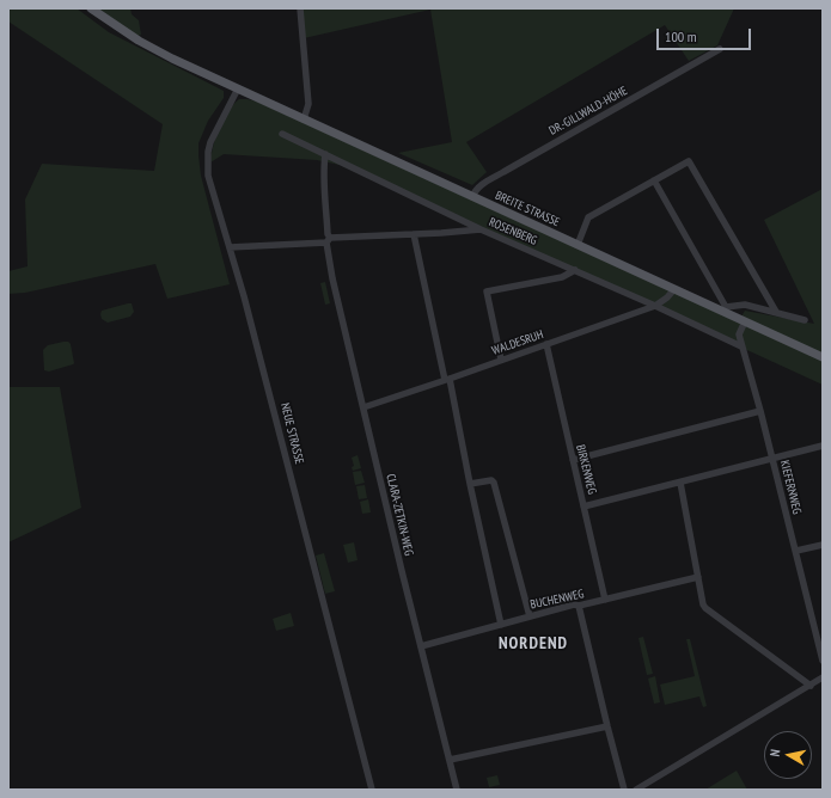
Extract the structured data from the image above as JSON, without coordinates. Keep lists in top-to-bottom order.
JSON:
{
  "streets": {
    "main road": ["BREITE STRASSE"],
    "street": [
      "DR.-GILLWALD-HÖHE",
      "ROSENBERG",
      "WALDESRUH",
      "NEUE STRASSE",
      "BIRKENWEG",
      "KIEFERNWEG",
      "CLARA-ZETKIN-WEG",
      "BUCHENWEG"
    ]
  },
  "crossings": [
    ["DR.-GILLWALD-HÖHE", "BREITE STRASSE"],
    ["BREITE STRASSE", "WALDESRUH"],
    ["BREITE STRASSE", "NEUE STRASSE"],
    ["BREITE STRASSE", "KIEFERNWEG"],
    ["ROSENBERG", "WALDESRUH"],
    ["ROSENBERG", "NEUE STRASSE"],
    ["ROSENBERG", "KIEFERNWEG"],
    ["ROSENBERG", "CLARA-ZETKIN-WEG"],
    ["WALDESRUH", "BIRKENWEG"],
    ["WALDESRUH", "CLARA-ZETKIN-WEG"],
    ["BIRKENWEG", "BUCHENWEG"],
    ["CLARA-ZETKIN-WEG", "BUCHENWEG"]
  ],
  "districts": ["NORDEND"],
  "scale_bar": "100 m",
  "north": "left"
}
